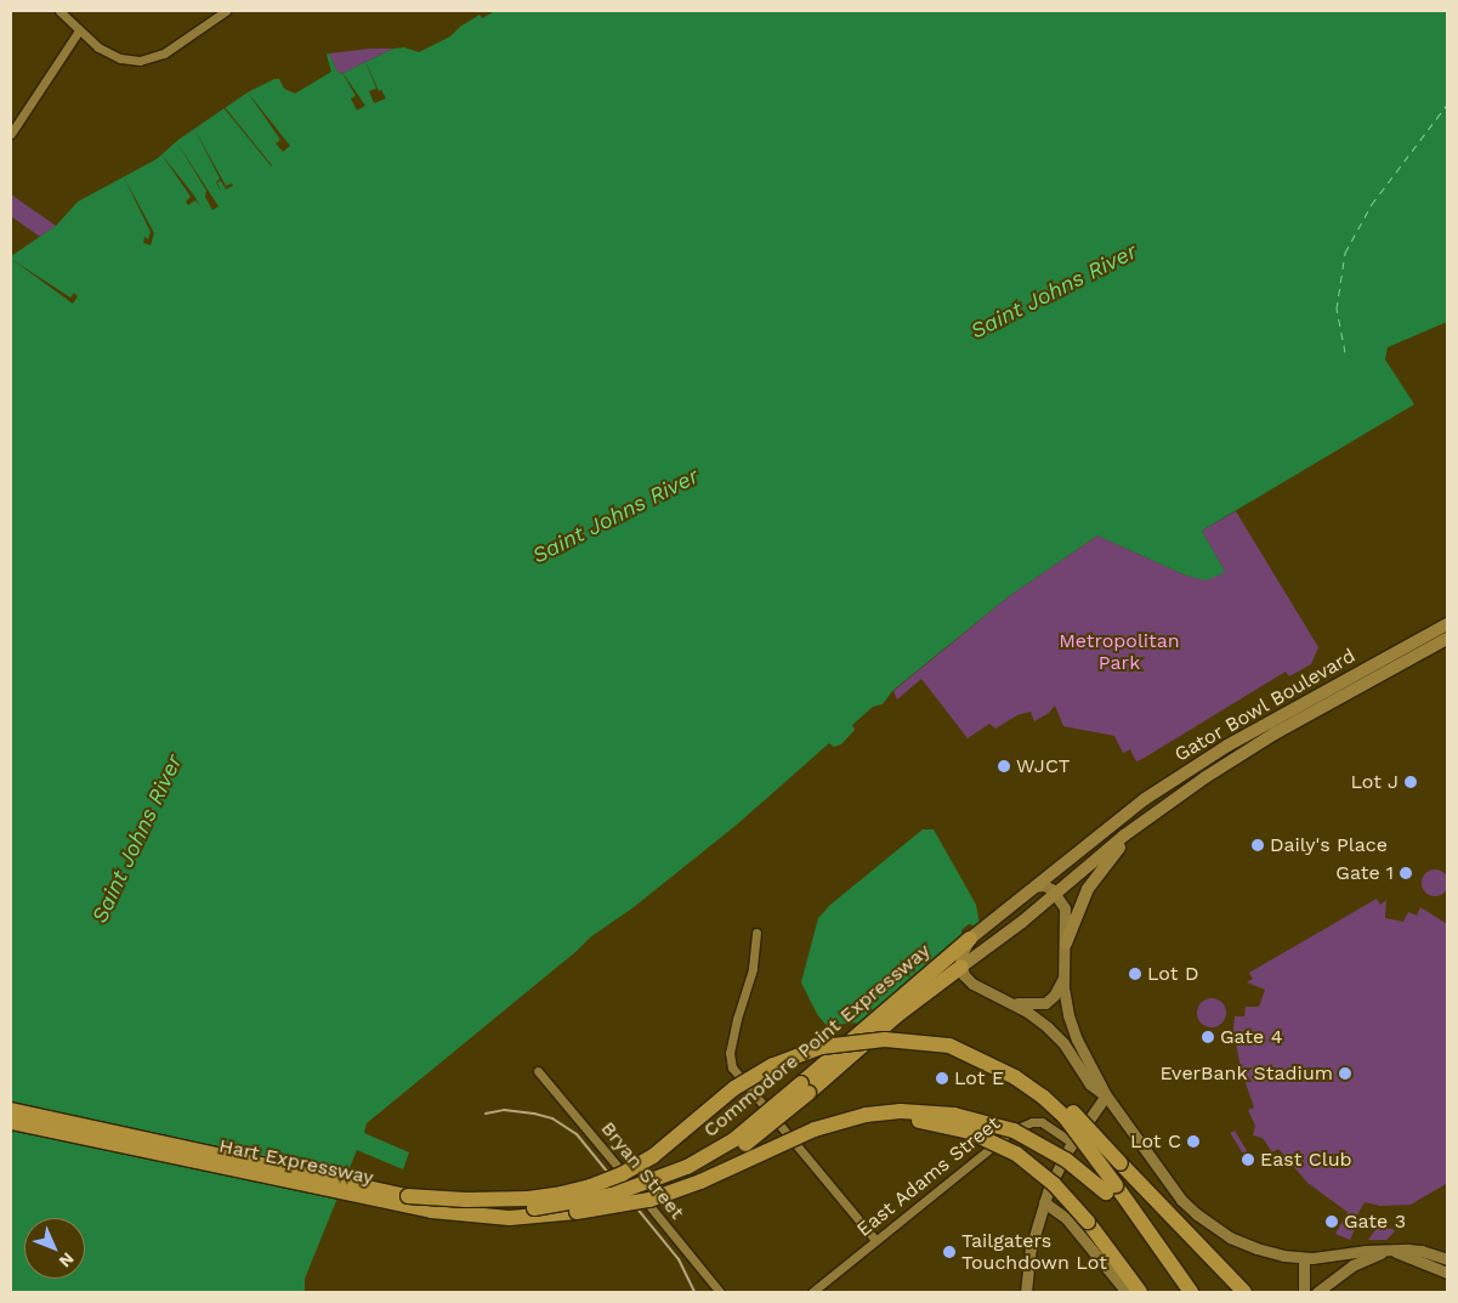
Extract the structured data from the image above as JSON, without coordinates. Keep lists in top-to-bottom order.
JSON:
{
  "streets": {
    "highway": ["Commodore Point Expressway", "Hart Expressway"],
    "main road": ["Gator Bowl Boulevard"],
    "street": ["Bryan Street", "East Adams Street"]
  },
  "crossings": [
    ["Gator Bowl Boulevard", "Commodore Point Expressway"],
    ["Commodore Point Expressway", "Hart Expressway"]
  ],
  "water": ["Saint Johns River"],
  "parks": ["Metropolitan Park"],
  "places": [
    "WJCT",
    "Lot J",
    "Daily's Place",
    "Gate 1",
    "Lot D",
    "Gate 4",
    "EverBank Stadium",
    "Lot E",
    "Lot C",
    "East Club",
    "Gate 3",
    "Tailgaters Touchdown Lot"
  ],
  "north": "bottom right"
}
